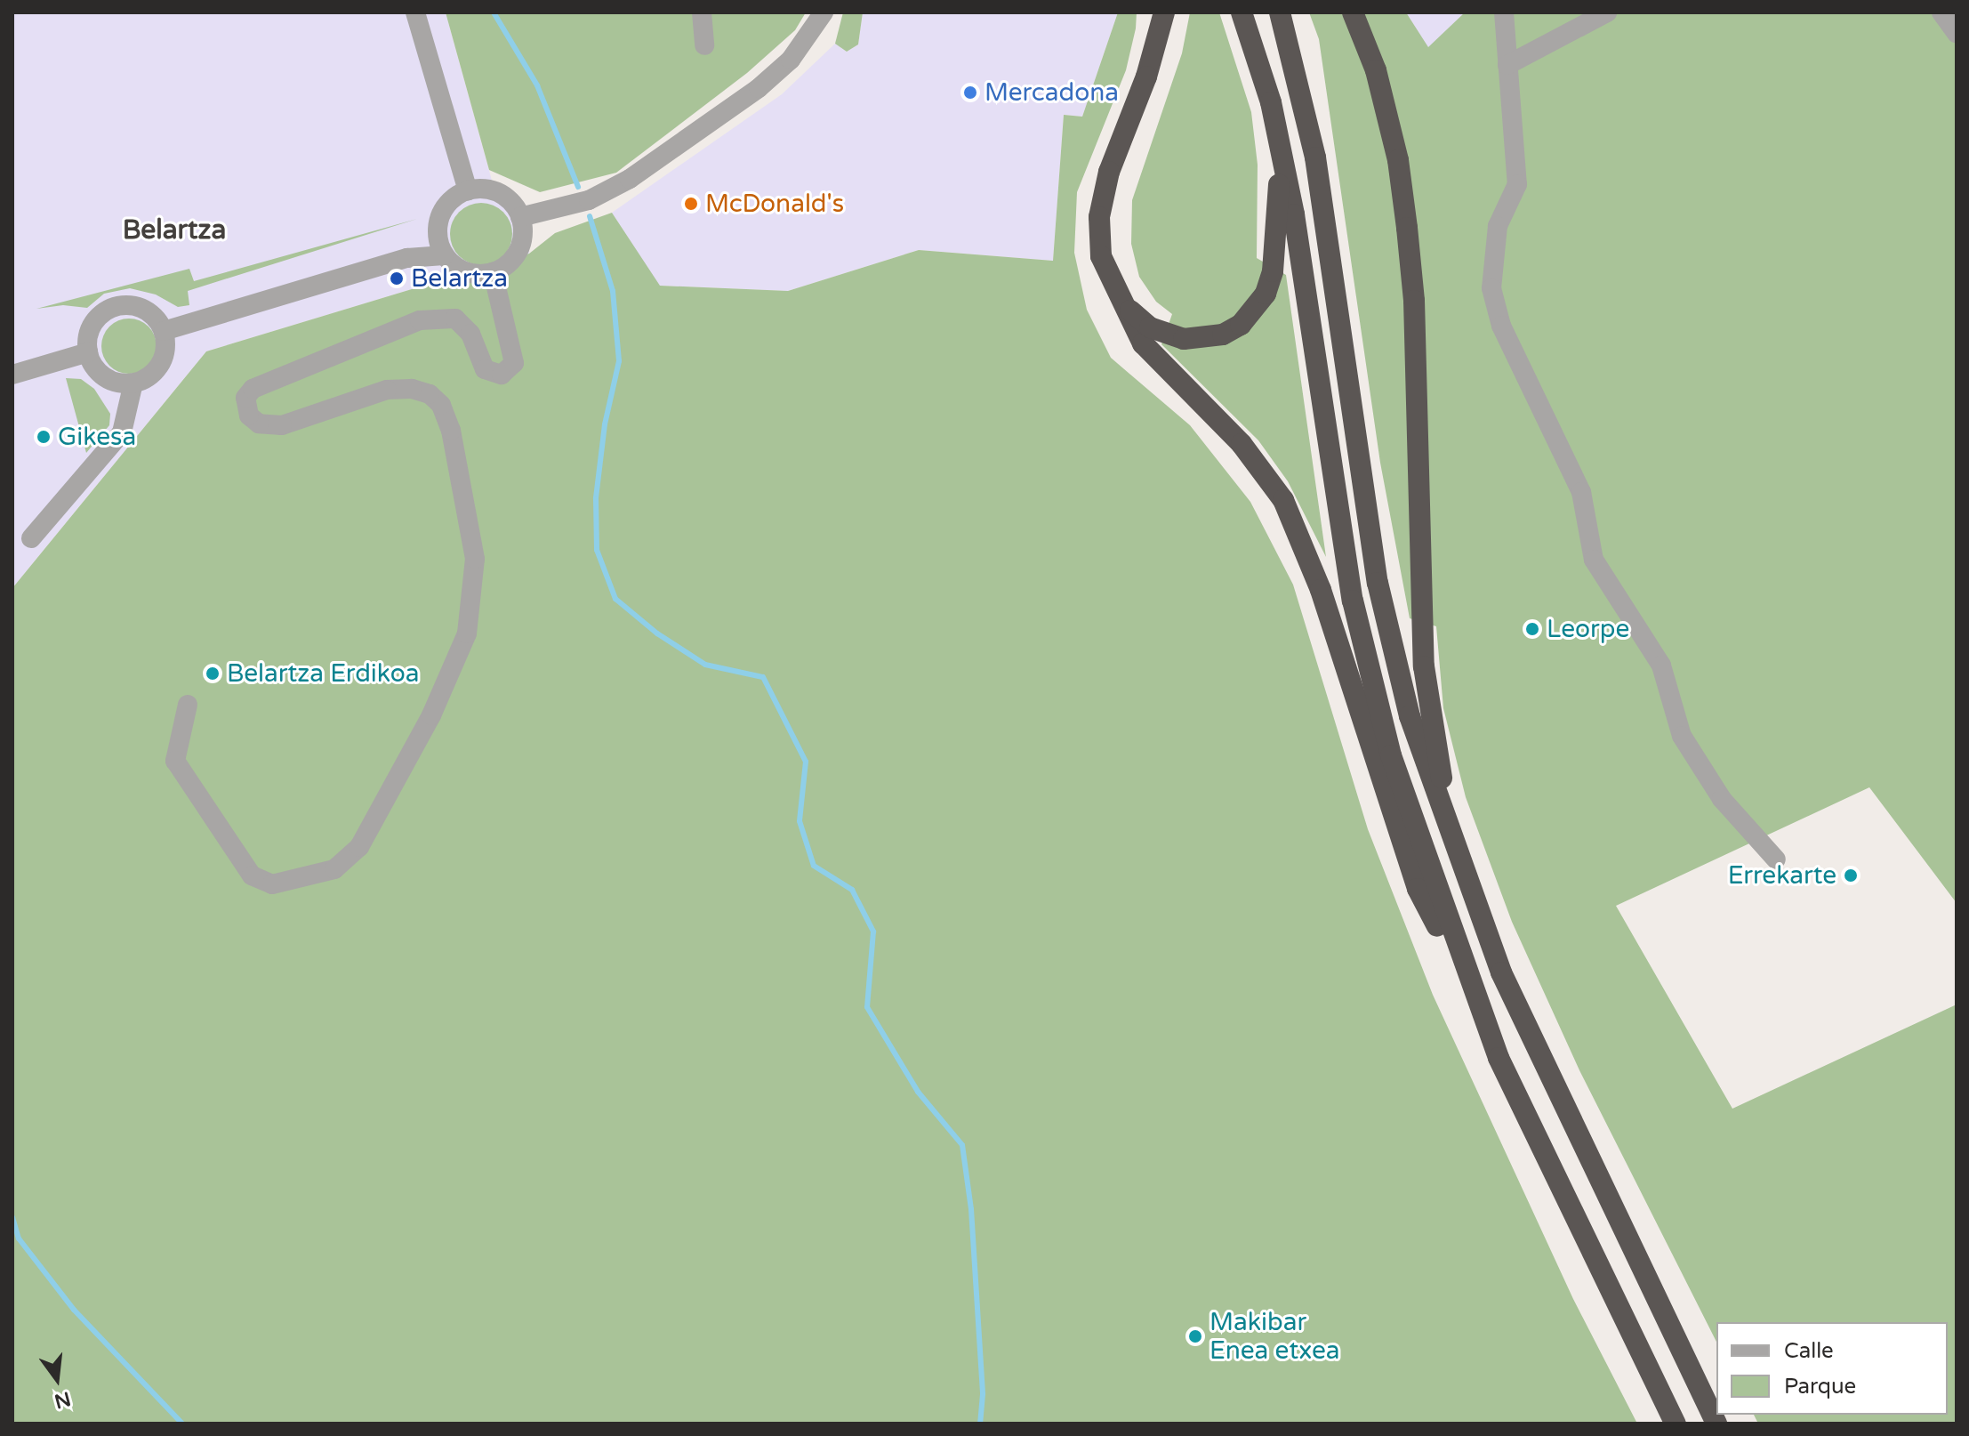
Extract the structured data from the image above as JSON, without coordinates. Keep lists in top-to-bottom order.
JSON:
{
  "districts": ["Belartza"],
  "places": [
    "Mercadona",
    "McDonald's",
    "Belartza",
    "Gikesa",
    "Leorpe",
    "Belartza Erdikoa",
    "Errekarte",
    "Makibar Enea etxea"
  ],
  "legend": ["Calle", "Parque"],
  "north": "bottom"
}
